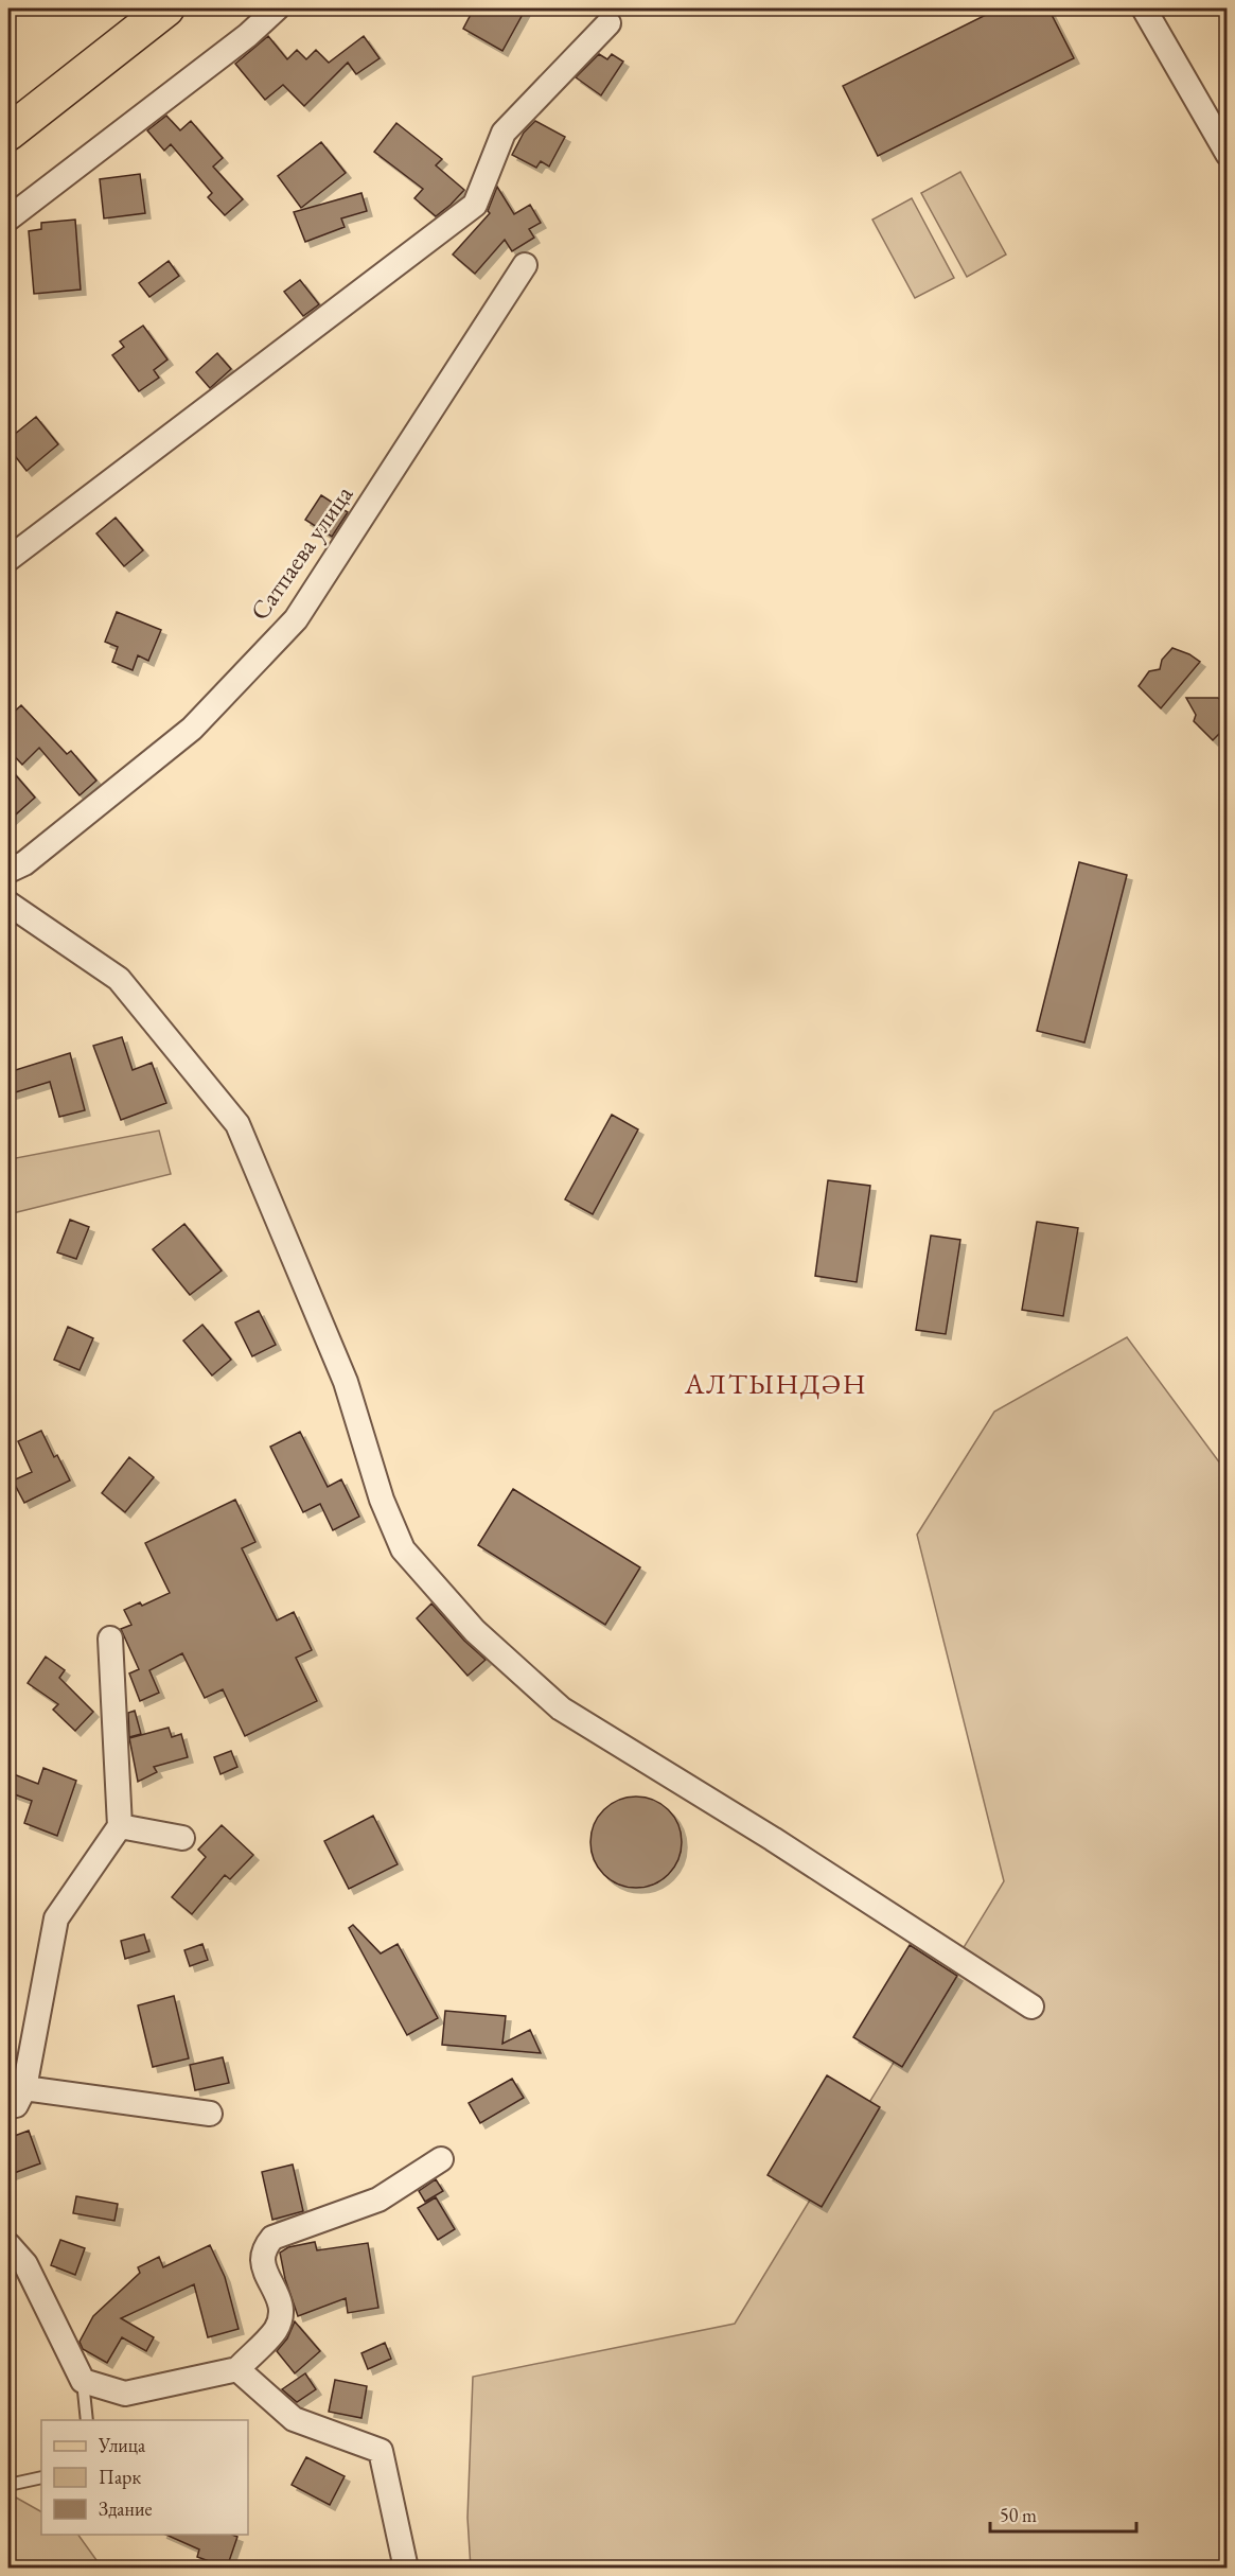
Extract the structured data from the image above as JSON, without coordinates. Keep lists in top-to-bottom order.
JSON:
{
  "streets": {
    "street": ["Сатпаева улица"]
  },
  "districts": ["АЛТЫНДӘН"],
  "legend": ["Улица", "Парк", "Здание"],
  "scale_bar": "50 m"
}
